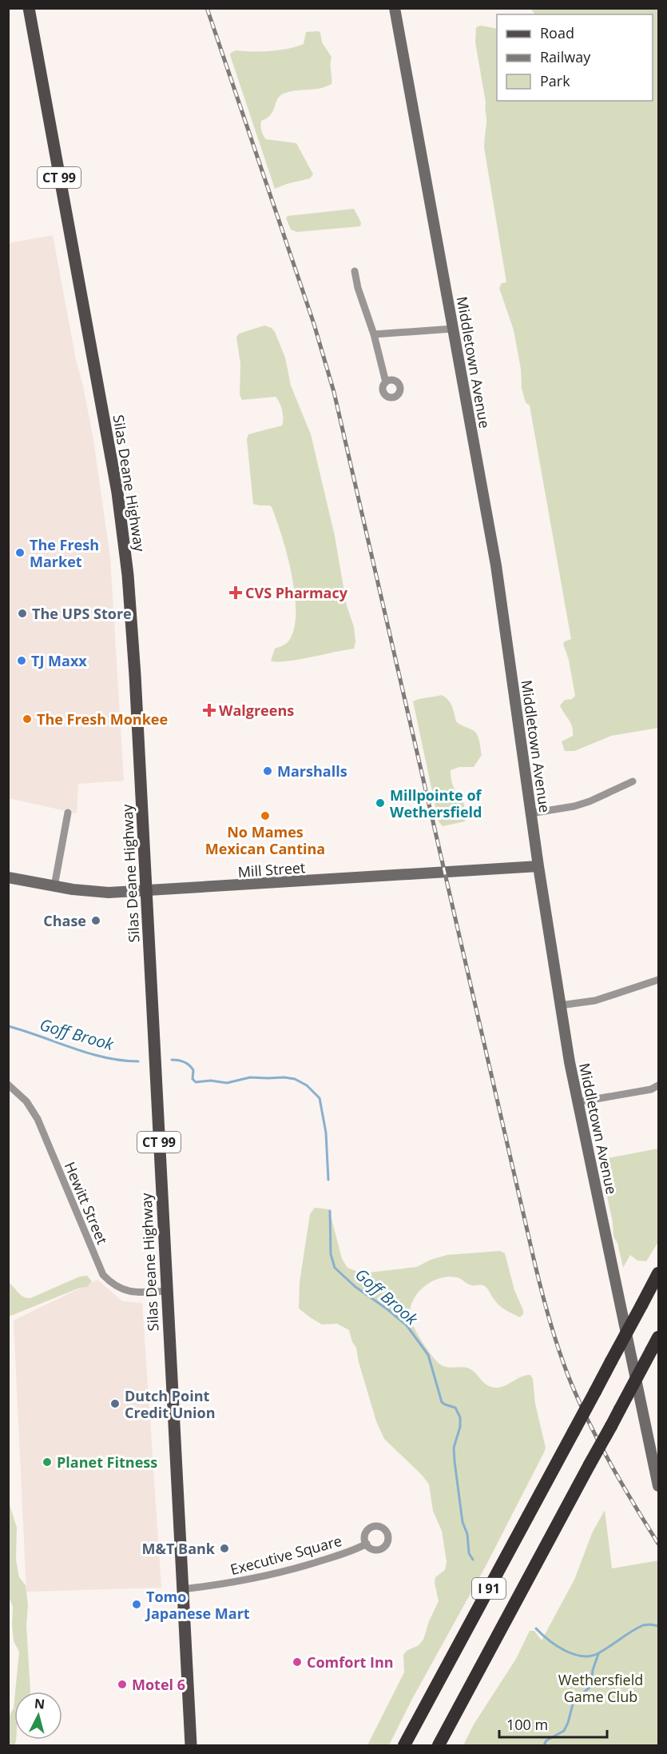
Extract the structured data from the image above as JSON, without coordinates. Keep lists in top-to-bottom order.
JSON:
{
  "streets": {
    "highway": ["I 91"],
    "main road": ["CT 99", "Silas Deane Highway"],
    "street": [
      "Middletown Avenue",
      "Mill Street",
      "Hewitt Street",
      "Executive Square"
    ]
  },
  "crossings": [
    ["Middletown Avenue", "Mill Street"],
    ["Silas Deane Highway", "Mill Street"],
    ["Silas Deane Highway", "Hewitt Street"],
    ["Silas Deane Highway", "Executive Square"]
  ],
  "water": ["Goff Brook"],
  "parks": ["Wethersfield Game Club"],
  "places": {
    "other": [
      "The Fresh Market",
      "The UPS Store",
      "TJ Maxx",
      "The Fresh Monkee",
      "Marshalls",
      "Millpointe of Wethersfield",
      "No Mames Mexican Cantina",
      "Chase",
      "Dutch Point Credit Union",
      "Planet Fitness",
      "M&T Bank",
      "Tomo Japanese Mart",
      "Comfort Inn",
      "Motel 6"
    ],
    "health": ["CVS Pharmacy", "Walgreens"]
  },
  "legend": ["Road", "Railway", "Park"],
  "scale_bar": "100 m",
  "north": "top"
}
